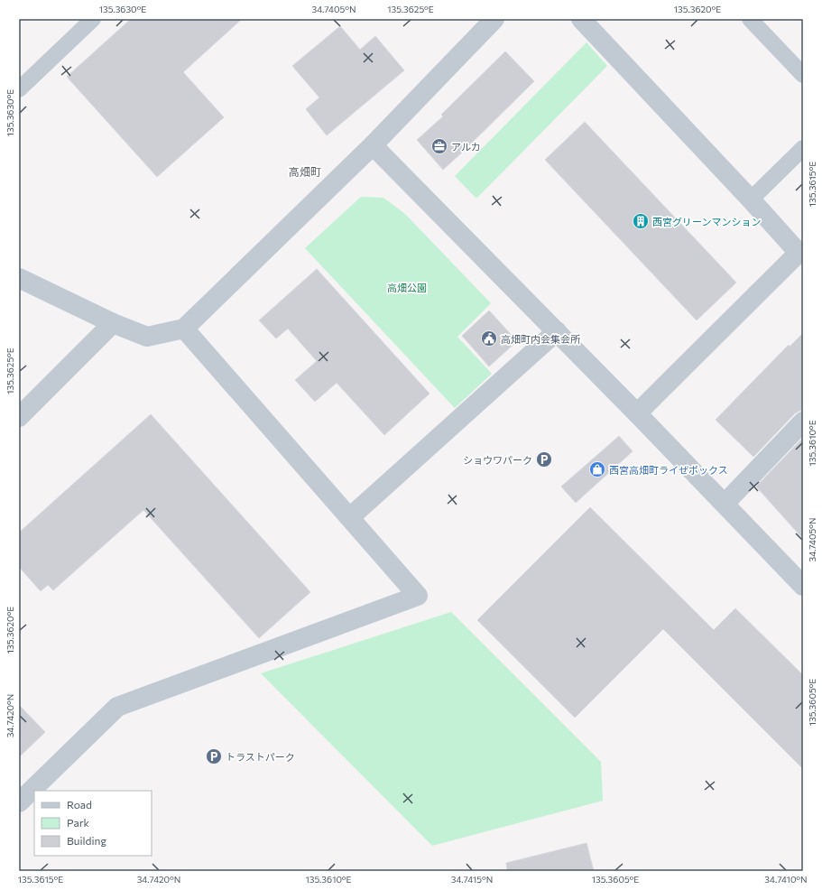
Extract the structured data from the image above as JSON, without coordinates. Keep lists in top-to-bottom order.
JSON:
{
  "districts": ["高畑町"],
  "parks": ["高畑公園"],
  "places": {
    "office": ["アルカ"],
    "building": ["西宮グリーンマンション"],
    "public building": ["高畑町内会集会所"],
    "parking": ["ショウワパーク", "トラストパーク"],
    "shop": ["西宮高畑町ライぜボックス"]
  },
  "legend": ["Road", "Park", "Building"],
  "coordinates": [
    "135.3630°E",
    "34.7405°N",
    "135.3625°E",
    "135.3620°E",
    "135.3615°E",
    "135.3610°E",
    "135.3605°E",
    "34.7420°N",
    "34.7415°N",
    "34.7410°N"
  ]
}
